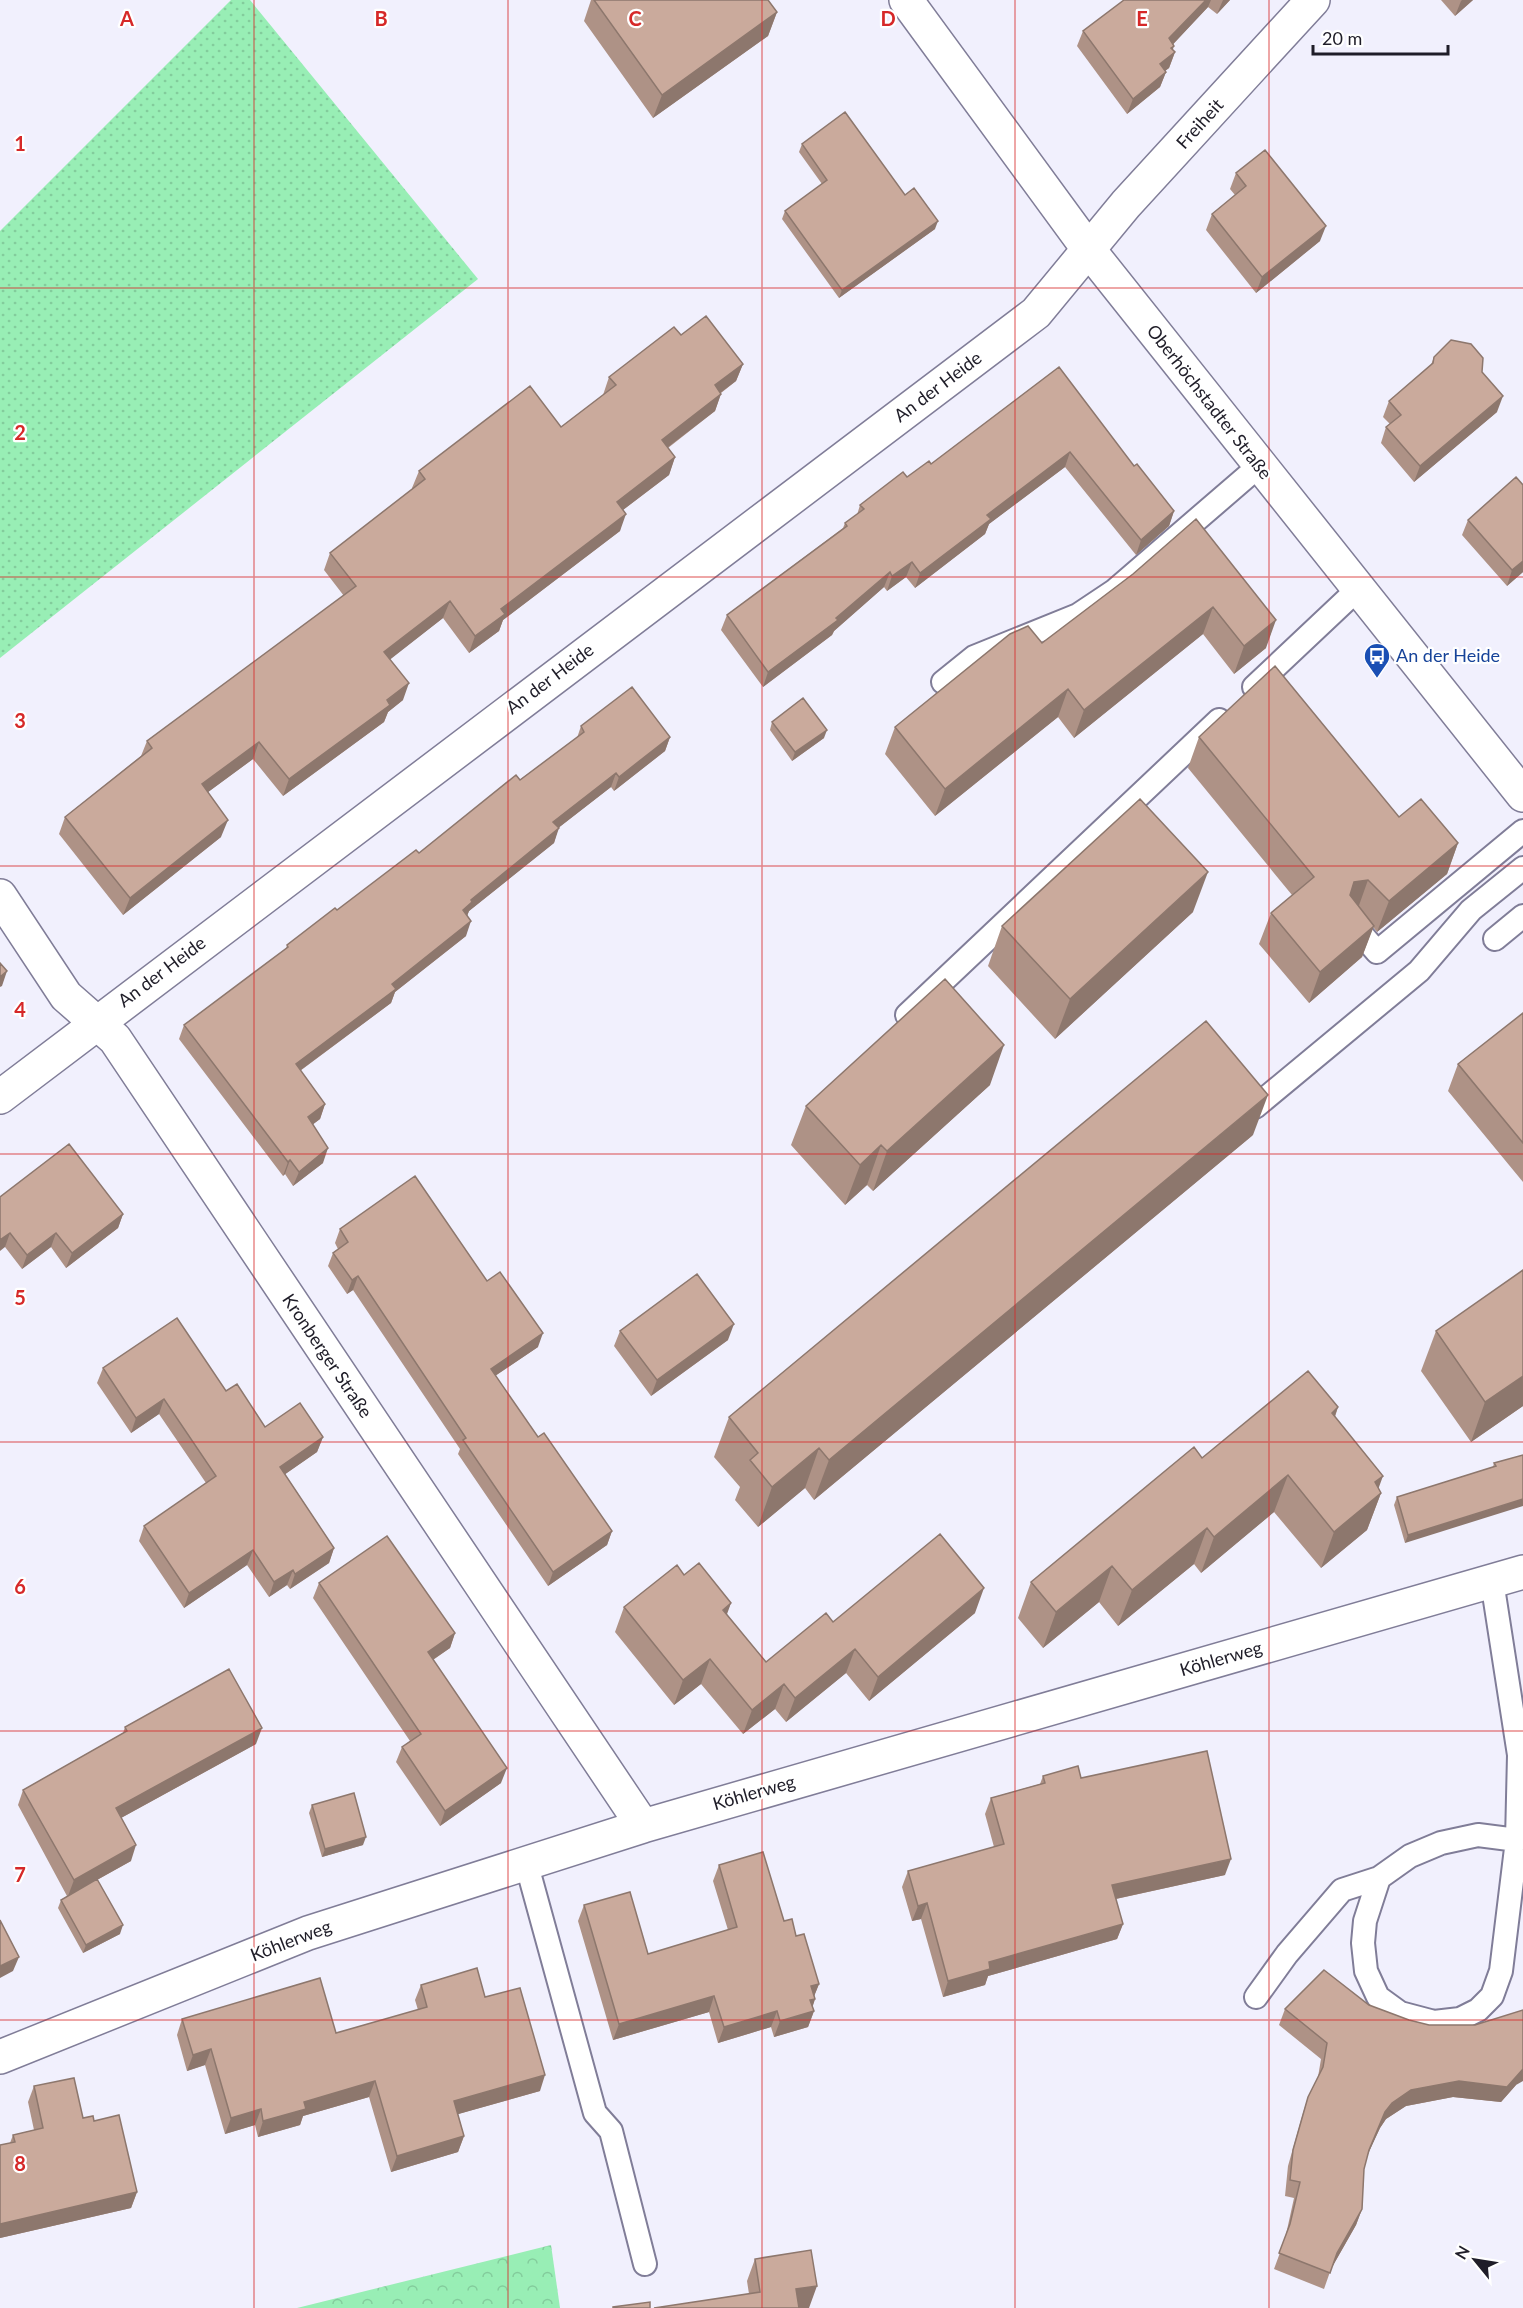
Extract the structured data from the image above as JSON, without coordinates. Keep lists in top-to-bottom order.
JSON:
{
  "streets": {
    "street": [
      "Freiheit",
      "An der Heide",
      "Oberhöchstadter Straße",
      "Kronberger Straße",
      "Köhlerweg"
    ]
  },
  "crossings": [
    ["Freiheit", "An der Heide"],
    ["Freiheit", "Oberhöchstadter Straße"],
    ["An der Heide", "Oberhöchstadter Straße"],
    ["An der Heide", "Kronberger Straße"],
    ["Kronberger Straße", "Köhlerweg"]
  ],
  "places": {
    "bus stop": ["An der Heide"]
  },
  "scale_bar": "20 m",
  "north": "top left",
  "grid": {
    "columns": [
      "A",
      "B",
      "C",
      "D",
      "E"
    ],
    "rows": [
      "1",
      "2",
      "3",
      "4",
      "5",
      "6",
      "7",
      "8"
    ]
  }
}
